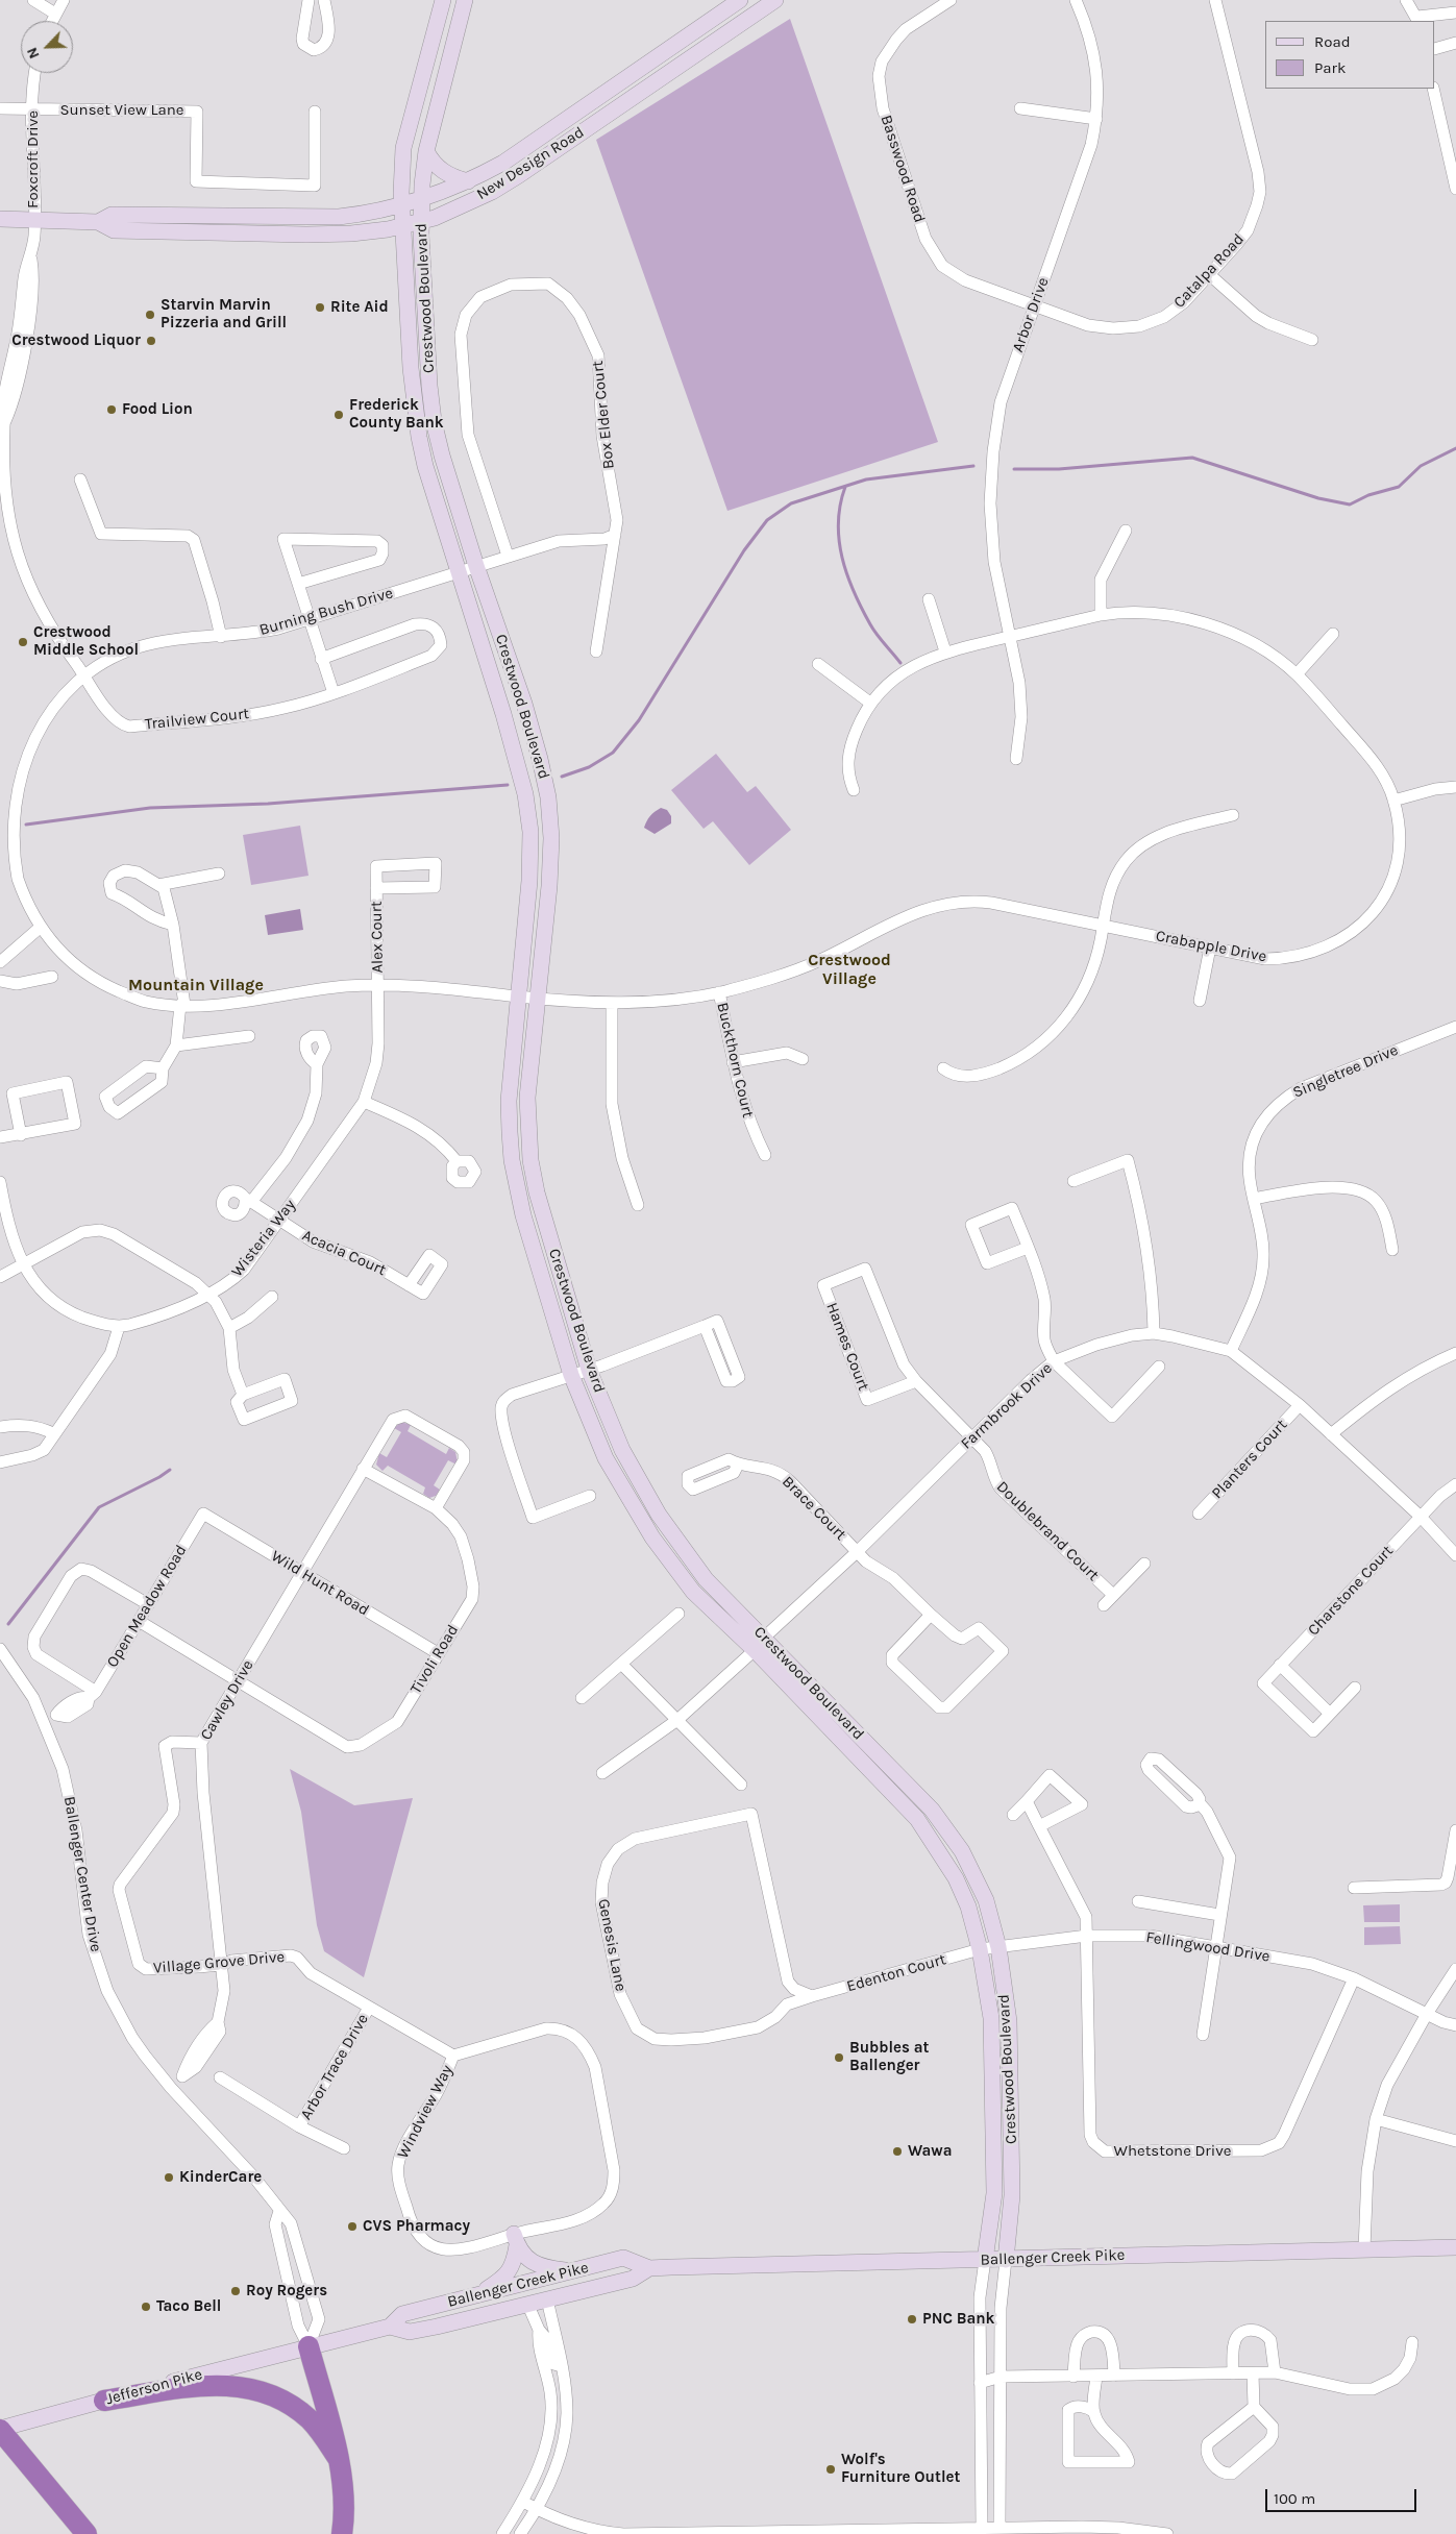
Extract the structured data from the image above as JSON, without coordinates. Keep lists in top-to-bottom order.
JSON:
{
  "streets": {
    "main road": [
      "New Design Road",
      "Crestwood Boulevard",
      "Ballenger Creek Pike",
      "Jefferson Pike"
    ],
    "street": [
      "Sunset View Lane",
      "Foxcroft Drive",
      "Basswood Road",
      "Catalpa Road",
      "Arbor Drive",
      "Box Elder Court",
      "Burning Bush Drive",
      "Trailview Court",
      "Alex Court",
      "Crabapple Drive",
      "Buckthorn Court",
      "Singletree Drive",
      "Wisteria Way",
      "Acacia Court",
      "Hames Court",
      "Farmbrook Drive",
      "Planters Court",
      "Brace Court",
      "Doublebrand Court",
      "Wild Hunt Road",
      "Charstone Court",
      "Open Meadow Road",
      "Tivoli Road",
      "Cawley Drive",
      "Ballenger Center Drive",
      "Genesis Lane",
      "Fellingwood Drive",
      "Village Grove Drive",
      "Edenton Court",
      "Arbor Trace Drive",
      "Windview Way",
      "Whetstone Drive"
    ]
  },
  "crossings": [
    ["Sunset View Lane", "Foxcroft Drive"],
    ["Foxcroft Drive", "New Design Road"],
    ["Foxcroft Drive", "Burning Bush Drive"],
    ["Foxcroft Drive", "Trailview Court"],
    ["New Design Road", "Crestwood Boulevard"],
    ["Basswood Road", "Catalpa Road"],
    ["Basswood Road", "Arbor Drive"],
    ["Catalpa Road", "Arbor Drive"],
    ["Crestwood Boulevard", "Burning Bush Drive"],
    ["Crestwood Boulevard", "Crabapple Drive"],
    ["Crestwood Boulevard", "Farmbrook Drive"],
    ["Crestwood Boulevard", "Fellingwood Drive"],
    ["Crestwood Boulevard", "Edenton Court"],
    ["Crestwood Boulevard", "Ballenger Creek Pike"],
    ["Arbor Drive", "Crabapple Drive"],
    ["Box Elder Court", "Burning Bush Drive"],
    ["Burning Bush Drive", "Trailview Court"],
    ["Burning Bush Drive", "Alex Court"],
    ["Burning Bush Drive", "Crabapple Drive"],
    ["Burning Bush Drive", "Wisteria Way"],
    ["Alex Court", "Wisteria Way"],
    ["Crabapple Drive", "Buckthorn Court"],
    ["Singletree Drive", "Farmbrook Drive"],
    ["Wisteria Way", "Acacia Court"],
    ["Hames Court", "Farmbrook Drive"],
    ["Hames Court", "Doublebrand Court"],
    ["Farmbrook Drive", "Planters Court"],
    ["Farmbrook Drive", "Brace Court"],
    ["Farmbrook Drive", "Doublebrand Court"],
    ["Farmbrook Drive", "Charstone Court"],
    ["Wild Hunt Road", "Open Meadow Road"],
    ["Wild Hunt Road", "Tivoli Road"],
    ["Wild Hunt Road", "Cawley Drive"],
    ["Tivoli Road", "Cawley Drive"],
    ["Cawley Drive", "Ballenger Center Drive"],
    ["Cawley Drive", "Village Grove Drive"],
    ["Ballenger Center Drive", "Ballenger Creek Pike"],
    ["Ballenger Center Drive", "Jefferson Pike"],
    ["Genesis Lane", "Edenton Court"],
    ["Fellingwood Drive", "Edenton Court"],
    ["Fellingwood Drive", "Whetstone Drive"],
    ["Village Grove Drive", "Arbor Trace Drive"],
    ["Village Grove Drive", "Windview Way"],
    ["Ballenger Creek Pike", "Jefferson Pike"]
  ],
  "districts": ["Crestwood Village", "Mountain Village"],
  "places": [
    "Rite Aid",
    "Starvin Marvin Pizzeria and Grill",
    "Crestwood Liquor",
    "Food Lion",
    "Frederick County Bank",
    "Crestwood Middle School",
    "Bubbles at Ballenger",
    "Wawa",
    "KinderCare",
    "CVS Pharmacy",
    "Roy Rogers",
    "Taco Bell",
    "PNC Bank",
    "Wolf's Furniture Outlet"
  ],
  "legend": ["Road", "Park"],
  "scale_bar": "100 m",
  "north": "bottom left"
}
